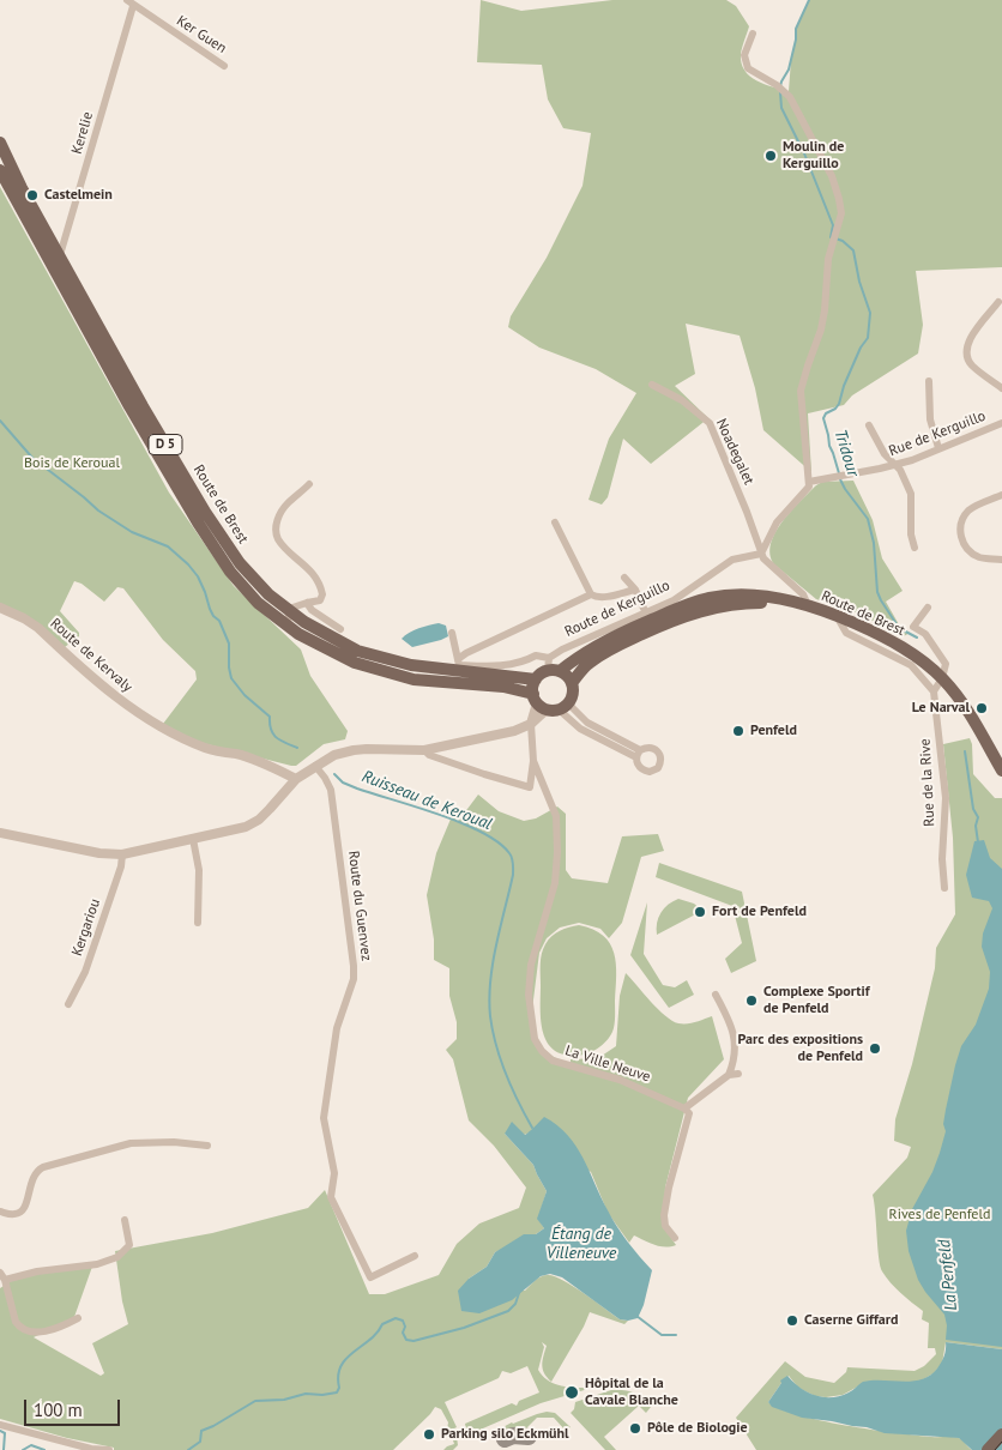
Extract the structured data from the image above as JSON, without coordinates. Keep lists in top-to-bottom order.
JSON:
{
  "streets": {
    "main road": ["D 5", "Route de Brest"],
    "street": [
      "Ker Guen",
      "Kerelie",
      "Rue de Kerguillo",
      "Noadegalet",
      "Route de Kerguillo",
      "Route de Kervaly",
      "Rue de la Rive",
      "Route du Guenvez",
      "Kergariou",
      "La Ville Neuve"
    ]
  },
  "crossings": [
    ["Ker Guen", "Kerelie"],
    ["Kerelie", "Route de Brest"],
    ["Noadegalet", "Route de Kerguillo"],
    ["Route de Brest", "Route de Kerguillo"]
  ],
  "water": [
    "Tridour",
    "Ruisseau de Keroual",
    "Étang de Villeneuve",
    "La Penfeld"
  ],
  "parks": ["Bois de Keroual", "Rives de Penfeld"],
  "places": [
    "Moulin de Kerguillo",
    "Castelmein",
    "Le Narval",
    "Penfeld",
    "Fort de Penfeld",
    "Complexe Sportif de Penfeld",
    "Parc des expositions de Penfeld",
    "Caserne Giffard",
    "Hôpital de la Cavale Blanche",
    "Pôle de Biologie",
    "Parking silo Eckmühl"
  ],
  "scale_bar": "100 m"
}
